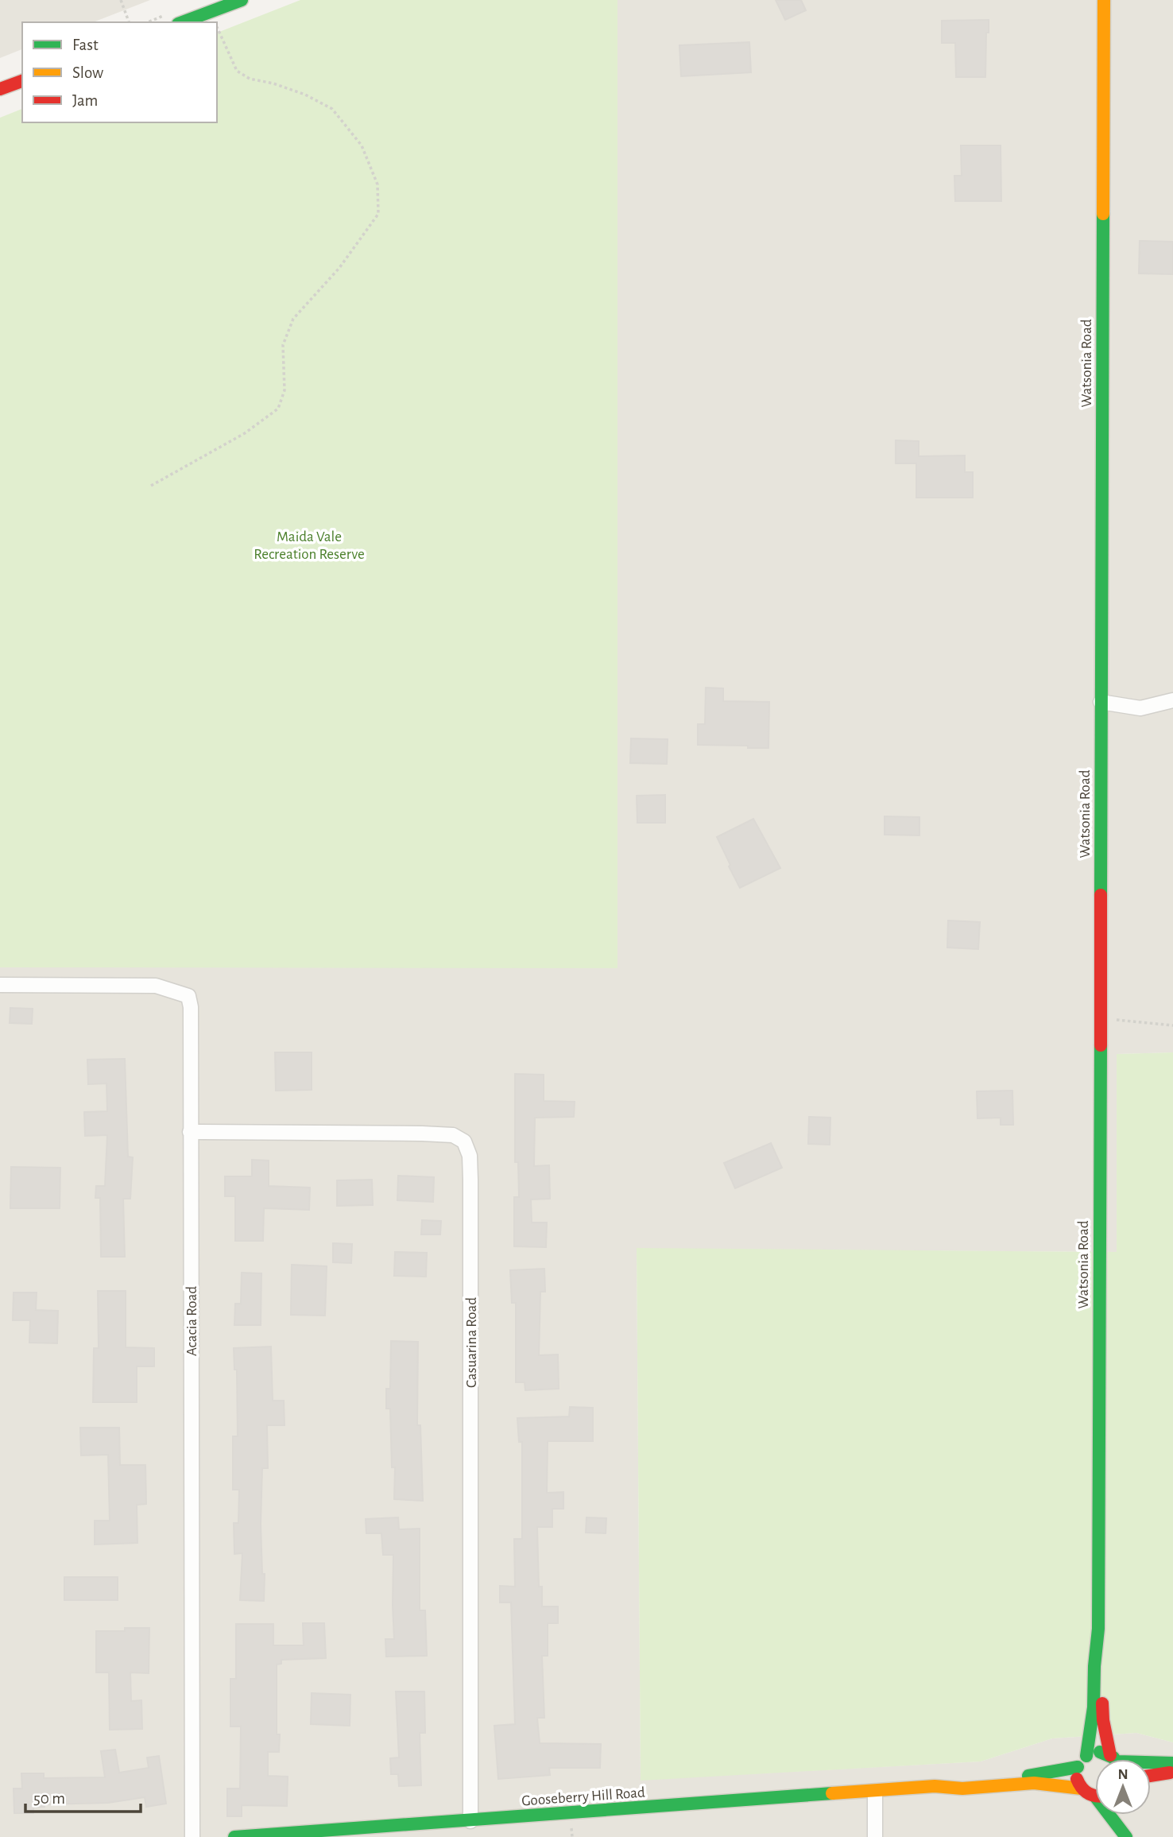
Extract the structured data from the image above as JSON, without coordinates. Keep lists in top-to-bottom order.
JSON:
{
  "streets": {
    "street": [
      "Watsonia Road",
      "Acacia Road",
      "Casuarina Road",
      "Gooseberry Hill Road"
    ]
  },
  "crossings": [
    ["Acacia Road", "Casuarina Road"],
    ["Casuarina Road", "Gooseberry Hill Road"]
  ],
  "parks": ["Maida Vale Recreation Reserve"],
  "legend": ["Fast", "Slow", "Jam"],
  "scale_bar": "50 m",
  "north": "top"
}
